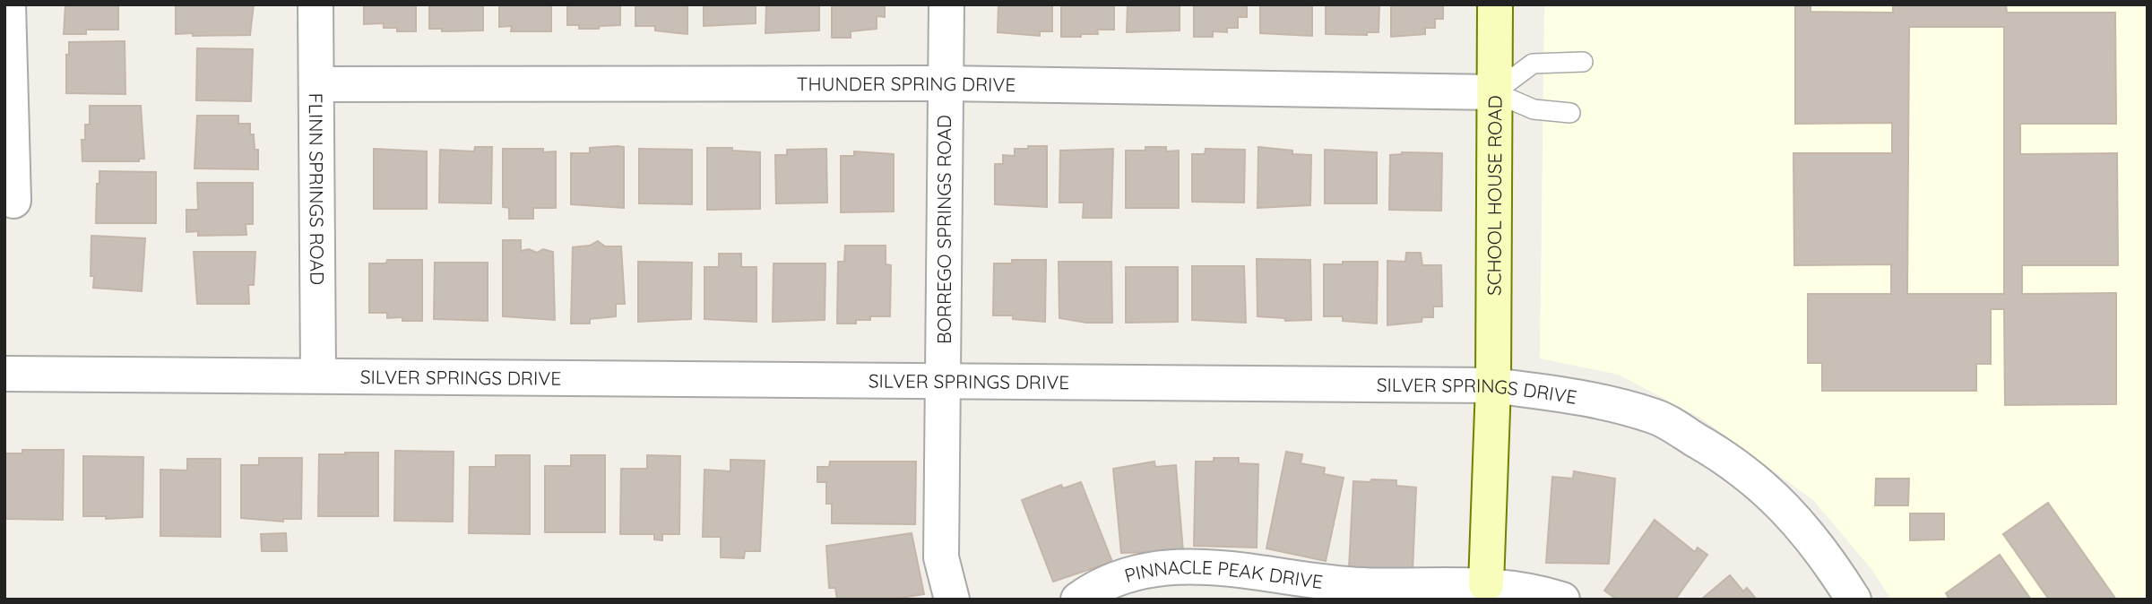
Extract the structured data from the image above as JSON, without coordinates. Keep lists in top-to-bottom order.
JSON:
{
  "streets": {
    "street": [
      "THUNDER SPRING DRIVE",
      "FLINN SPRINGS ROAD",
      "SCHOOL HOUSE ROAD",
      "BORREGO SPRINGS ROAD",
      "SILVER SPRINGS DRIVE",
      "PINNACLE PEAK DRIVE"
    ]
  },
  "crossings": [
    ["THUNDER SPRING DRIVE", "FLINN SPRINGS ROAD"],
    ["THUNDER SPRING DRIVE", "SCHOOL HOUSE ROAD"],
    ["THUNDER SPRING DRIVE", "BORREGO SPRINGS ROAD"],
    ["FLINN SPRINGS ROAD", "SILVER SPRINGS DRIVE"],
    ["SCHOOL HOUSE ROAD", "SILVER SPRINGS DRIVE"],
    ["SCHOOL HOUSE ROAD", "PINNACLE PEAK DRIVE"],
    ["BORREGO SPRINGS ROAD", "SILVER SPRINGS DRIVE"]
  ]
}
